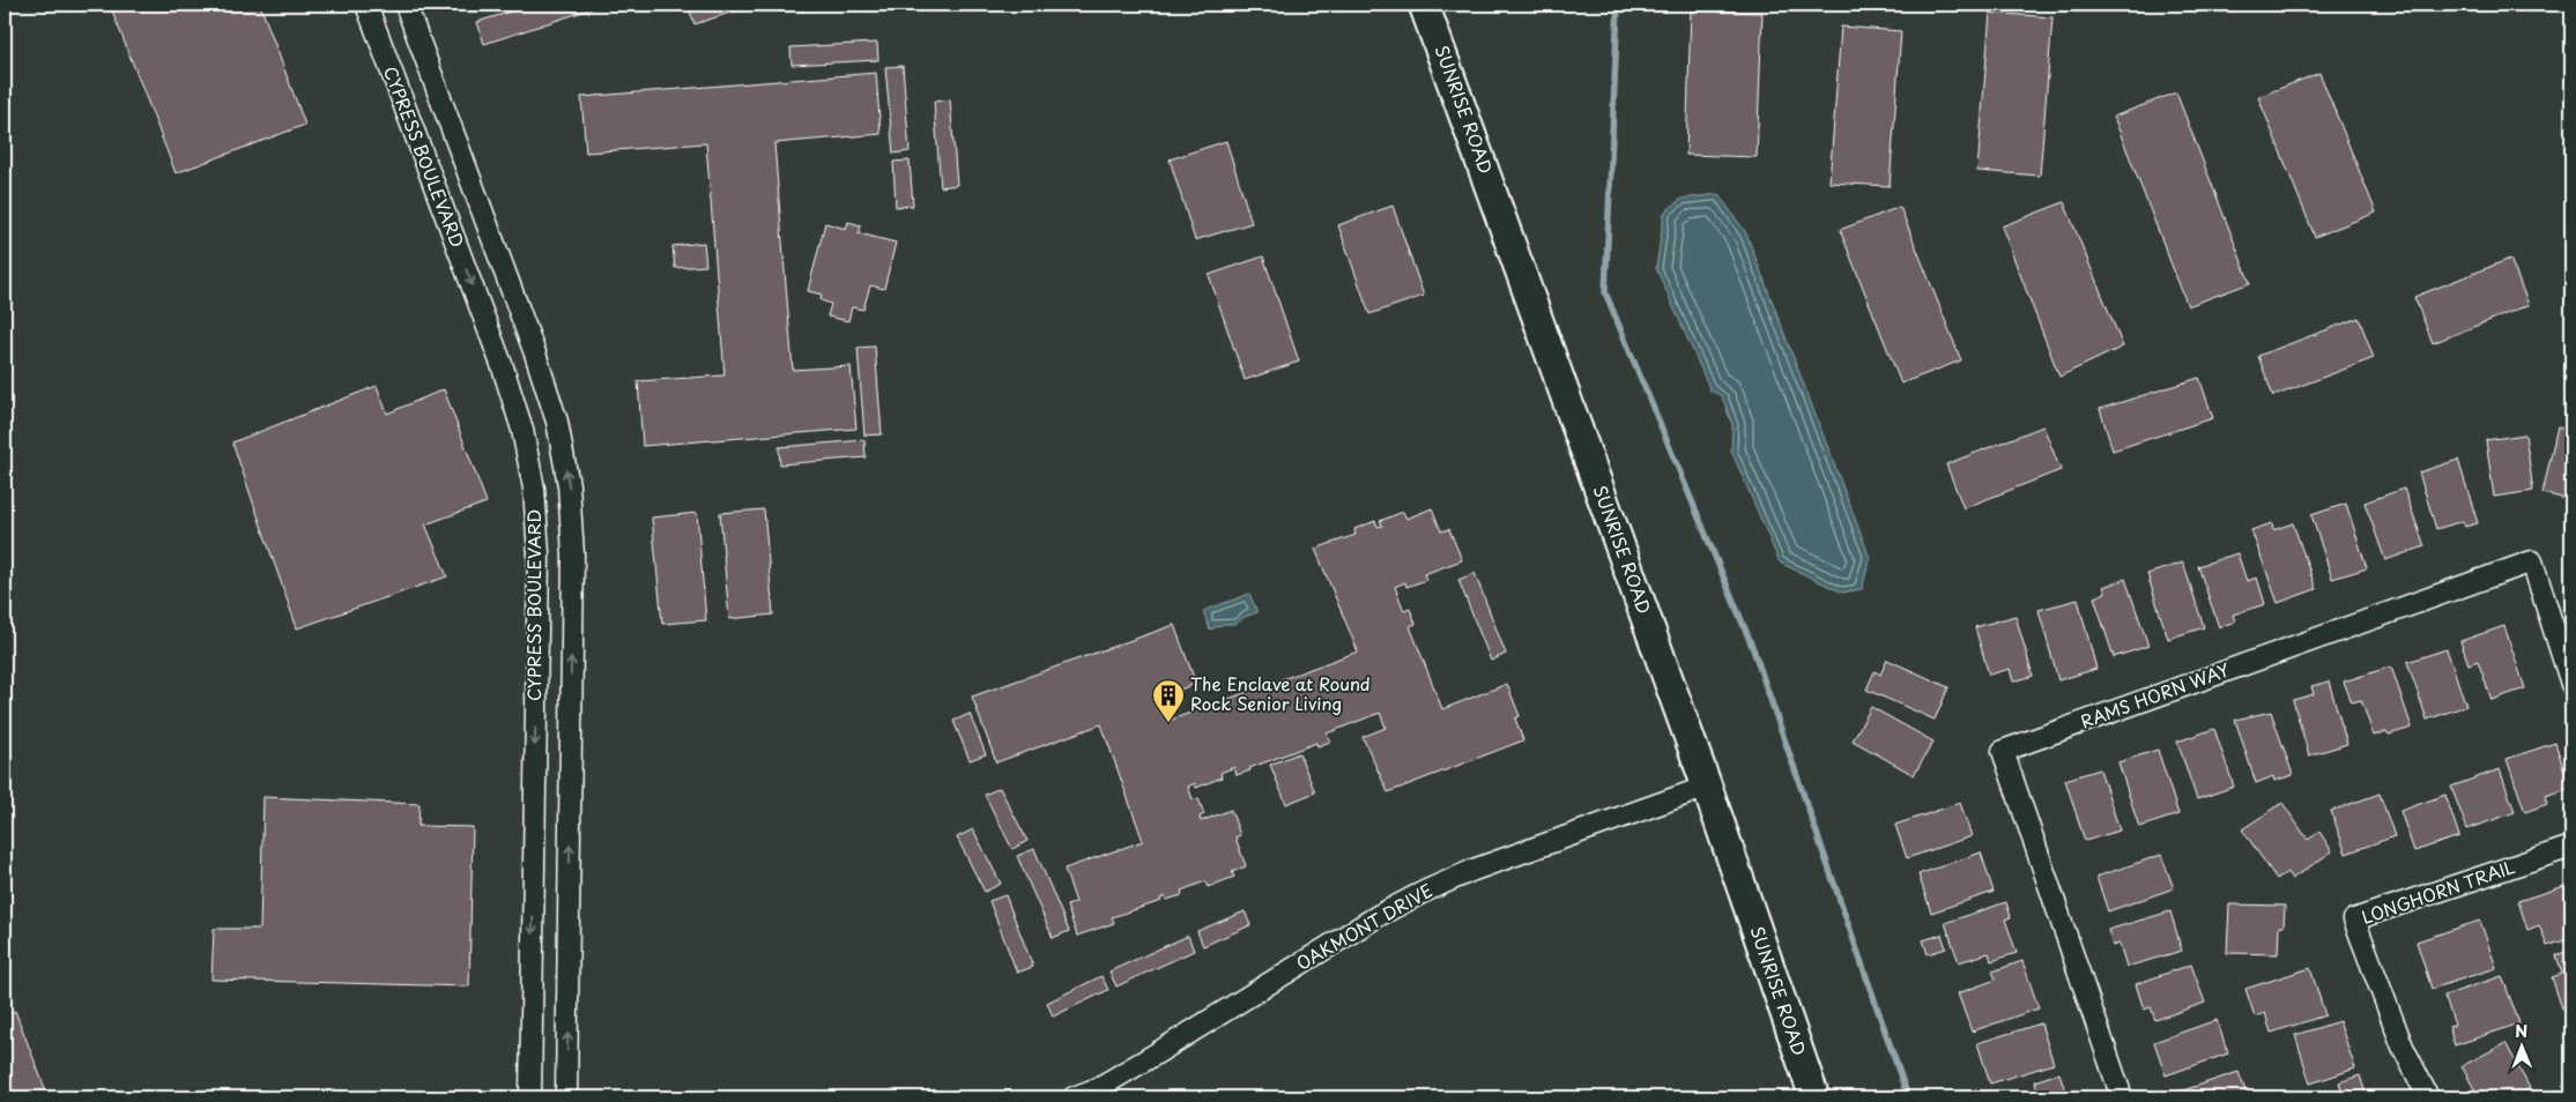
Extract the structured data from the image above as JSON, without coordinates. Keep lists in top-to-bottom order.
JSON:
{
  "streets": {
    "main road": ["SUNRISE ROAD"],
    "street": [
      "CYPRESS BOULEVARD",
      "RAMS HORN WAY",
      "LONGHORN TRAIL",
      "OAKMONT DRIVE"
    ]
  },
  "crossings": [
    ["SUNRISE ROAD", "OAKMONT DRIVE"]
  ],
  "places": {
    "building": ["The Enclave at Round Rock Senior Living"]
  },
  "north": "top"
}
